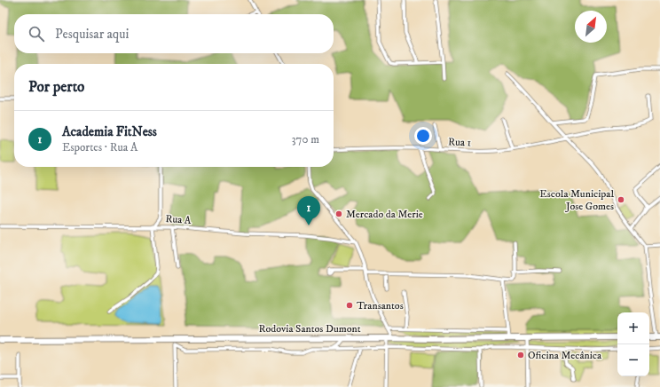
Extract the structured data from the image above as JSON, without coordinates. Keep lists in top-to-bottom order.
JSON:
{
  "streets": {
    "highway": ["Rodovia Santos Dumont"],
    "street": ["Rua 1", "Rua A"]
  },
  "places": [
    "Escola Municipal Jose Gomes",
    "Mercado da Merie",
    "Transantos",
    "Oficina Mecânica"
  ],
  "north": "top right",
  "page": {
    "search": "Pesquisar aqui",
    "heading": "Por perto",
    "list": [
      {
        "mark": "1",
        "name": "Academia FitNess",
        "note": "Esportes · Rua A",
        "value": "370 m"
      }
    ],
    "pins": "1",
    "map_buttons": ["+", "−"]
  }
}
